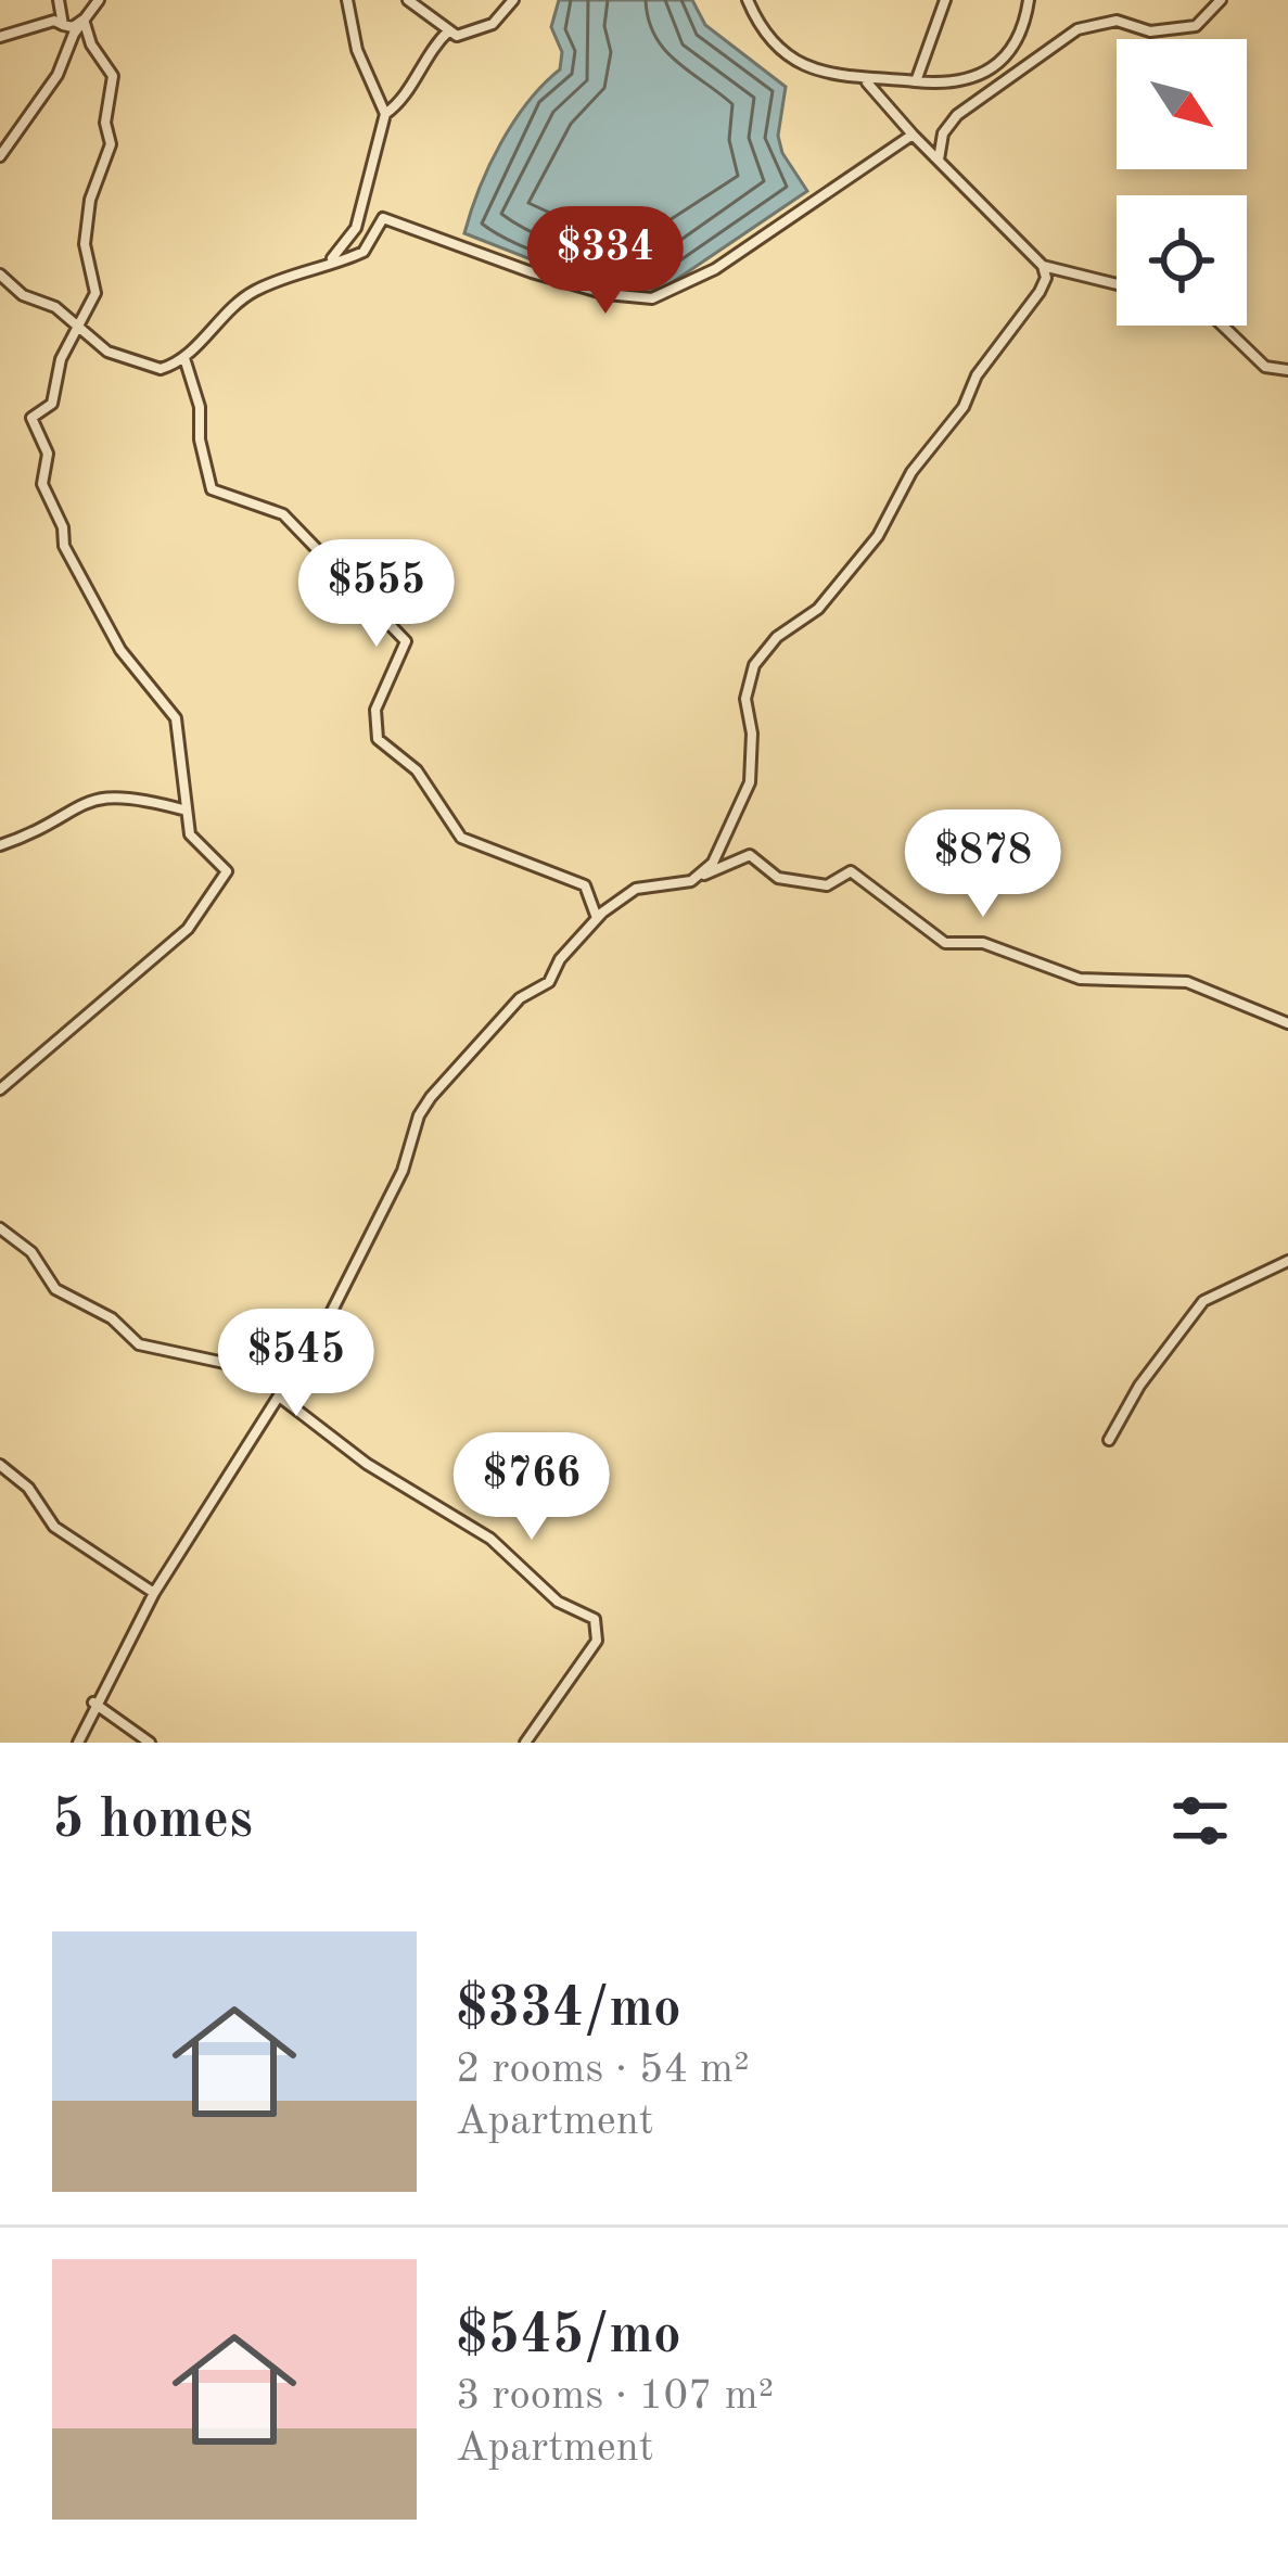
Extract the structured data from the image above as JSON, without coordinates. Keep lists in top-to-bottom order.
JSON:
{
  "north": "bottom right",
  "page": {
    "price": [
      "$334",
      "$555",
      "$878",
      "$545",
      "$766"
    ],
    "heading": "5 homes",
    "list": [
      {
        "name": "$334/mo",
        "note": "2 rooms · 54 m² · Apartment"
      },
      {
        "name": "$545/mo",
        "note": "3 rooms · 107 m² · Apartment"
      }
    ]
  }
}
